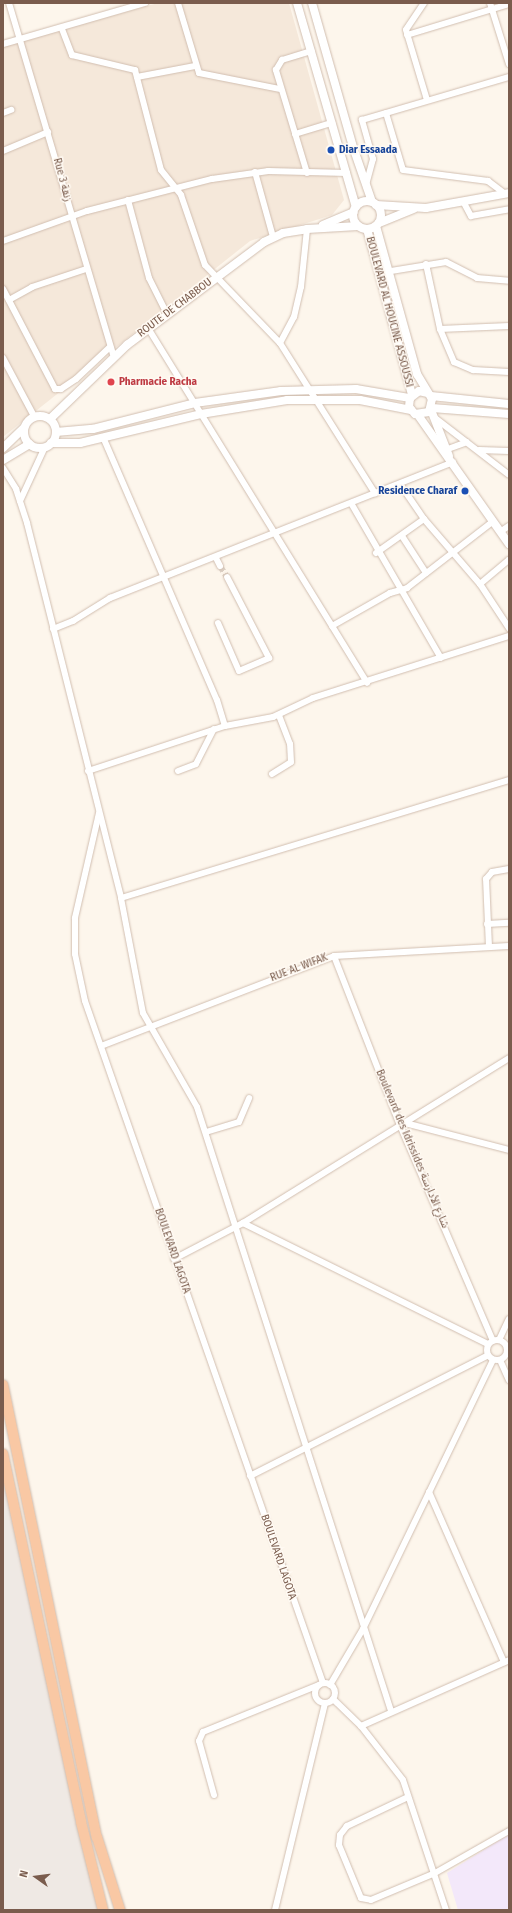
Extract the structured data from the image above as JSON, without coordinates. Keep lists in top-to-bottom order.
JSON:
{
  "streets": {
    "street": [
      "Rue 3 زنقة",
      "ROUTE DE CHABBOU",
      "BOULEVARD AL HOUCINE ASSOUSSI",
      "RUE AL WIFAK",
      "Boulevard des Idrissides شارع الأدارسة",
      "BOULEVARD LAGOTA"
    ]
  },
  "crossings": [
    ["Rue 3 زنقة", "ROUTE DE CHABBOU"],
    ["ROUTE DE CHABBOU", "BOULEVARD AL HOUCINE ASSOUSSI"],
    ["RUE AL WIFAK", "Boulevard des Idrissides شارع الأدارسة"],
    ["RUE AL WIFAK", "BOULEVARD LAGOTA"]
  ],
  "places": ["Diar Essaada", "Pharmacie Racha", "Residence Charaf"],
  "north": "left"
}
